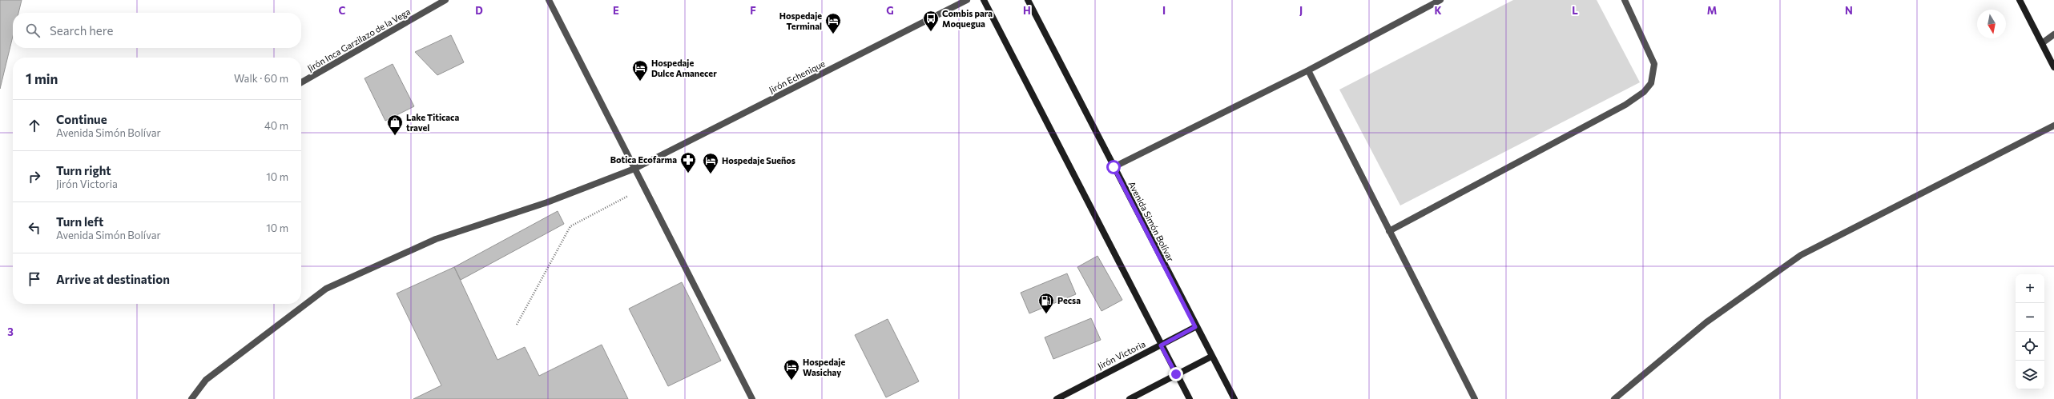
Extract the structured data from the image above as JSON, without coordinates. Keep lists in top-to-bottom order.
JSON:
{
  "streets": {
    "street": [
      "Jirón Inca Garzilazo de la Vega",
      "Jirón Echenique",
      "Avenida Simón Bolívar",
      "Jirón Victoria"
    ]
  },
  "crossings": [
    ["Avenida Simón Bolívar", "Jirón Victoria"]
  ],
  "places": {
    "bus stop": ["Combis para Moquegua"],
    "hotel": [
      "Hospedaje Terminal",
      "Hospedaje Dulce Amanecer",
      "Hospedaje Sueños",
      "Hospedaje Wasichay"
    ],
    "shop": ["Lake Titicaca travel"],
    "pharmacy": ["Botica Ecofarma"],
    "fuel station": ["Pecsa"]
  },
  "north": "bottom",
  "page": {
    "search": "Search here",
    "heading": ["1 min", "Walk · 60 m"],
    "list": [
      ["Continue", "Avenida Simón Bolívar", "40 m"],
      ["Turn right", "Jirón Victoria", "10 m"],
      ["Turn left", "Avenida Simón Bolívar", "10 m"],
      "Arrive at destination"
    ],
    "map_buttons": ["+", "−"]
  },
  "grid": {
    "columns": [
      "C",
      "D",
      "E",
      "F",
      "G",
      "H",
      "I",
      "J",
      "K",
      "L",
      "M",
      "N"
    ],
    "rows": ["3"]
  }
}
